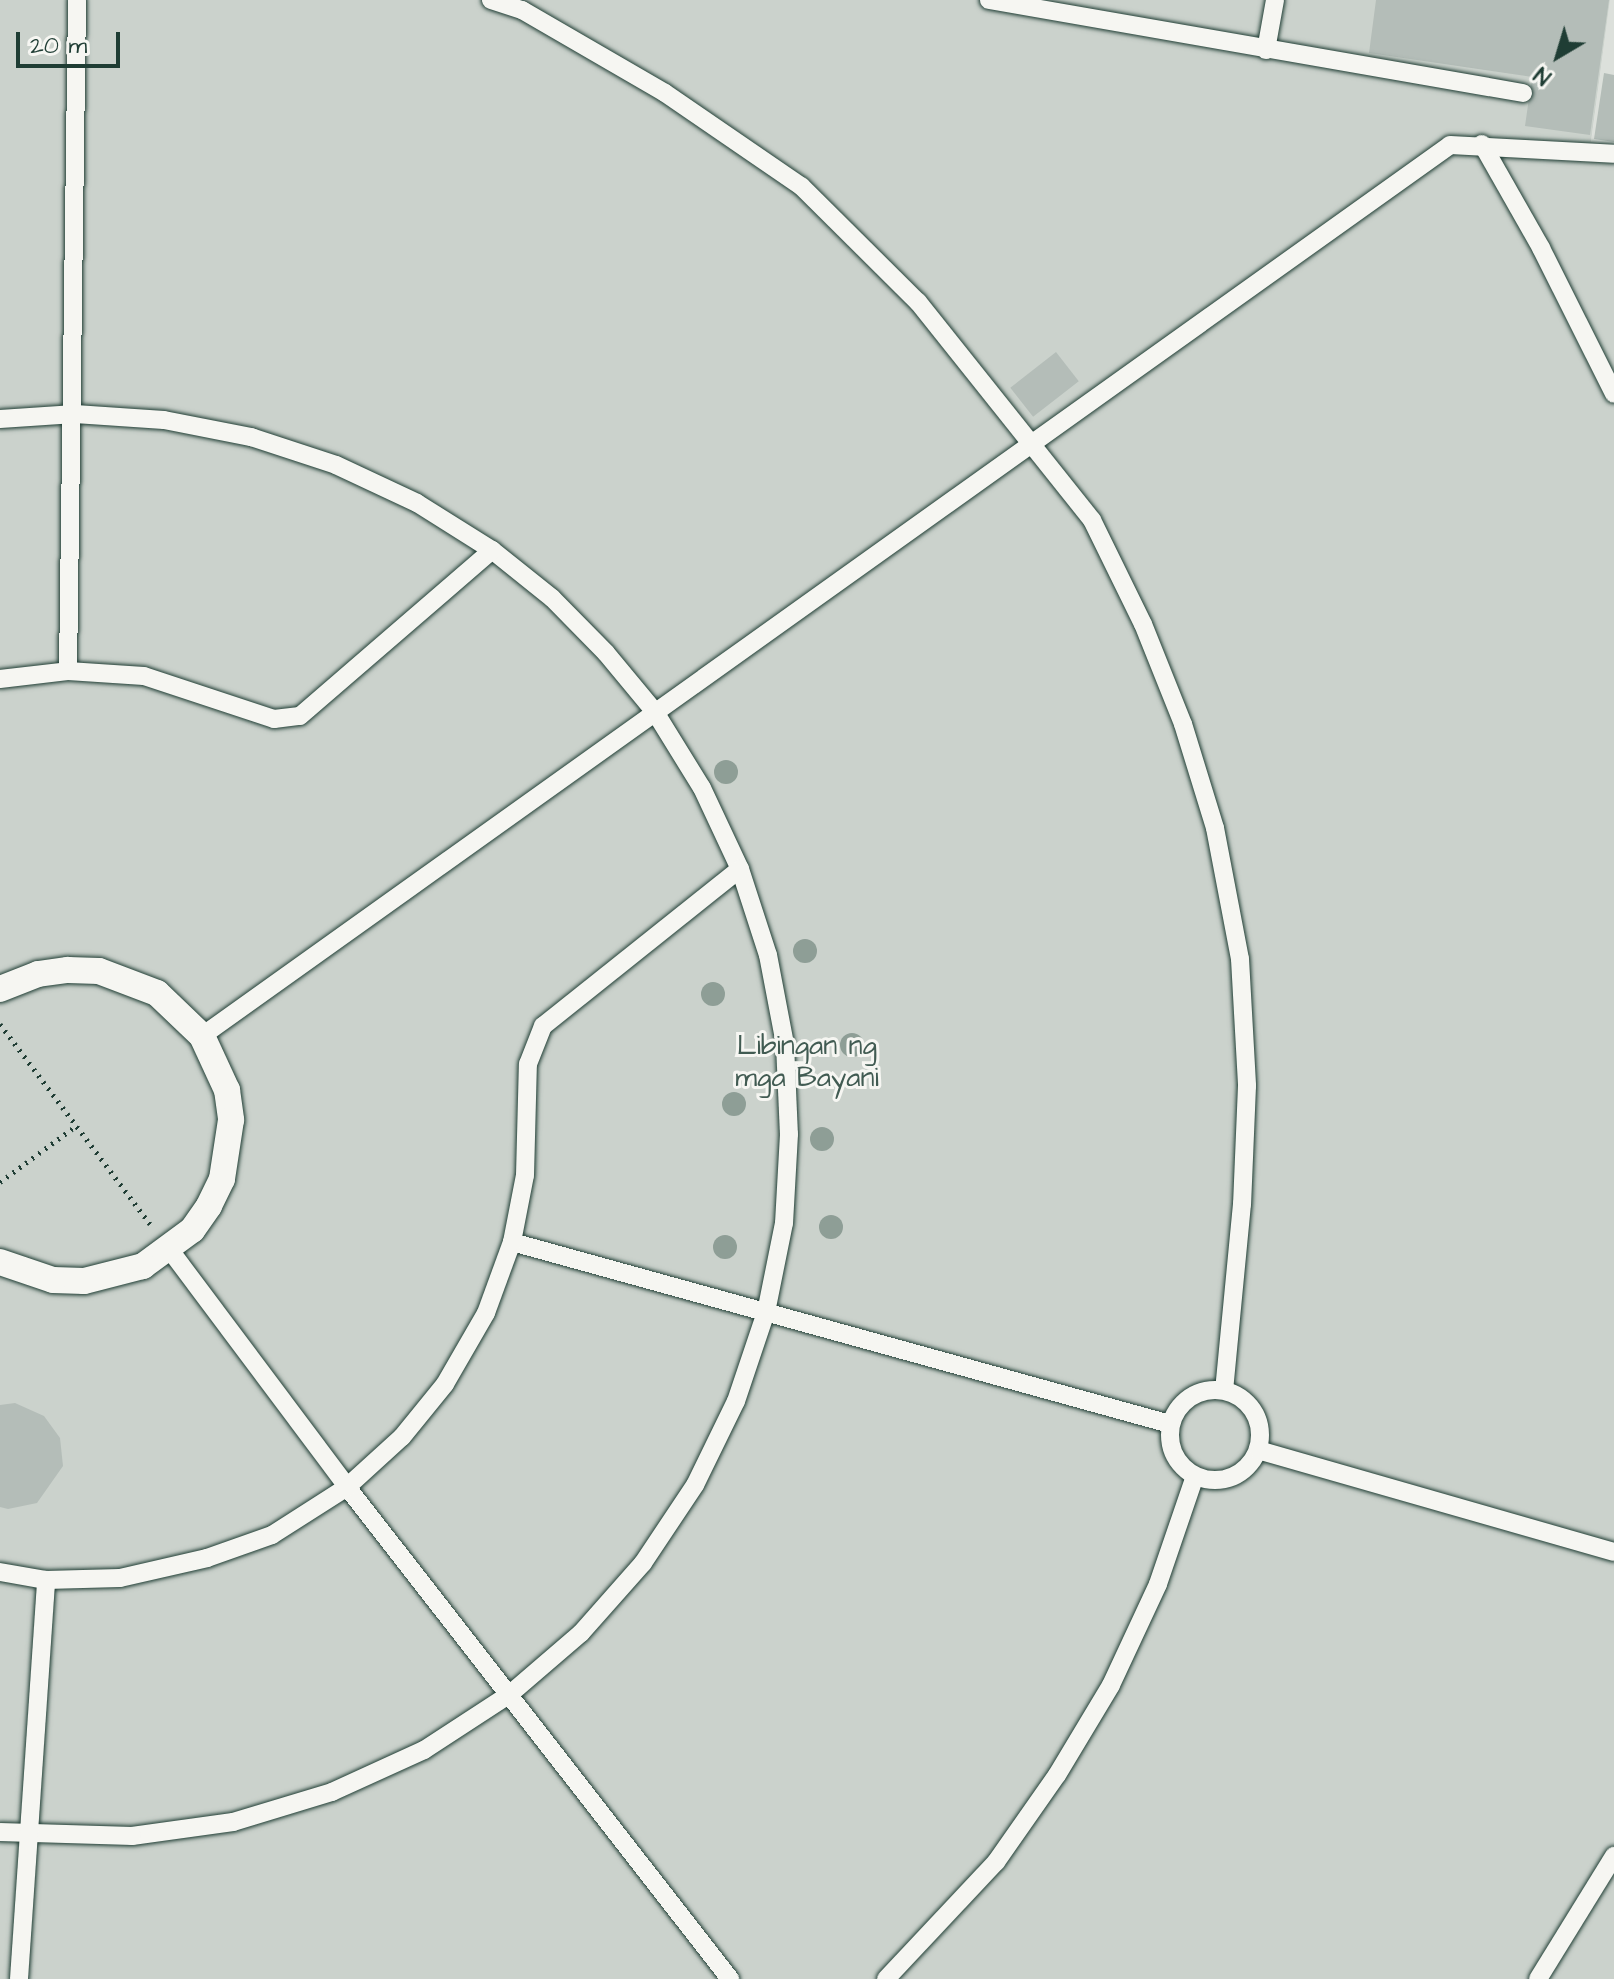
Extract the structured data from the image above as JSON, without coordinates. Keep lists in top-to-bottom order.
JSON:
{
  "parks": ["Libingan ng mga Bayani"],
  "scale_bar": "20 m",
  "north": "bottom left"
}
